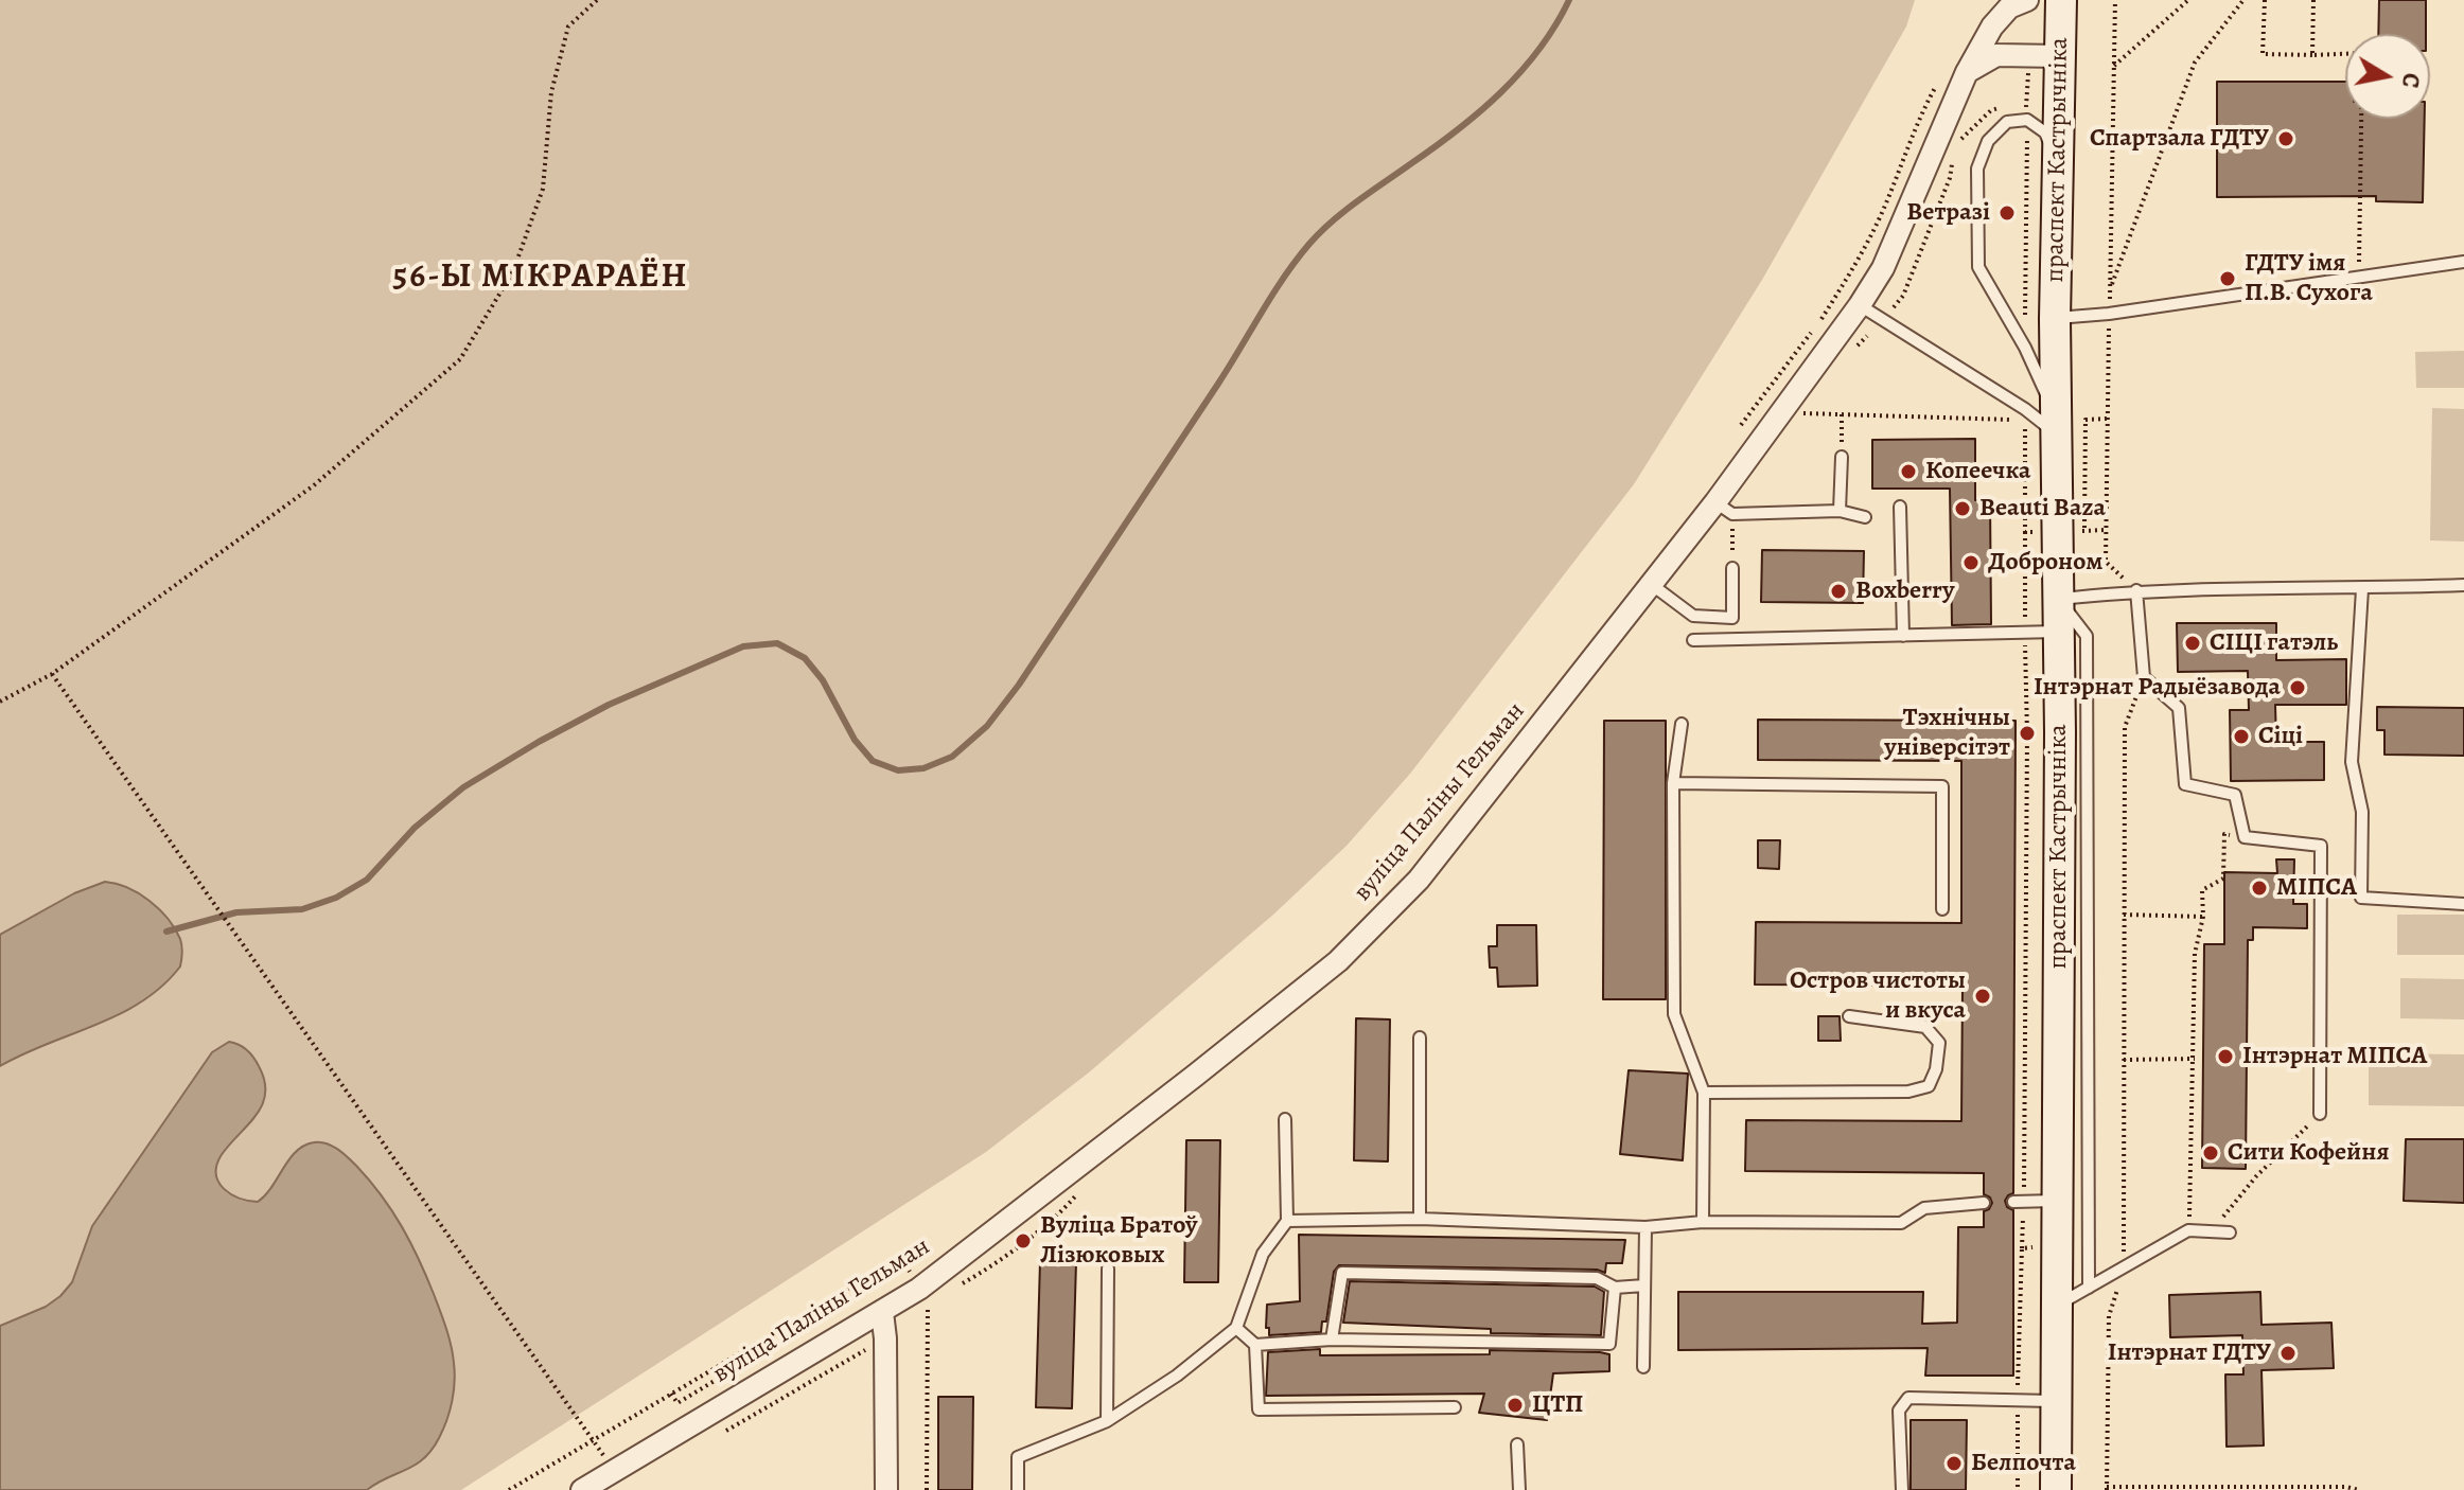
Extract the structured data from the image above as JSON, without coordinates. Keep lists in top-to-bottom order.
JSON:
{
  "streets": {
    "main road": ["праспект Кастрычніка"],
    "street": ["вуліца Паліны Гельман"]
  },
  "districts": ["56-Ы МІКРАРАЁН"],
  "places": [
    "Спартзала ГДТУ",
    "Ветразі",
    "ГДТУ імя П.В. Сухога",
    "Копеечка",
    "Beauti Baza",
    "Доброном",
    "Boxberry",
    "СІЦІ гатэль",
    "Інтэрнат Радыёзавода",
    "Тэхнічны універсітэт",
    "Сіці",
    "МІПСА",
    "Остров чистоты и вкуса",
    "Інтэрнат МІПСА",
    "Сити Кофейня",
    "Вуліца Братоў Лізюковых",
    "Інтэрнат ГДТУ",
    "ЦТП",
    "Белпочта"
  ],
  "north": "right"
}
